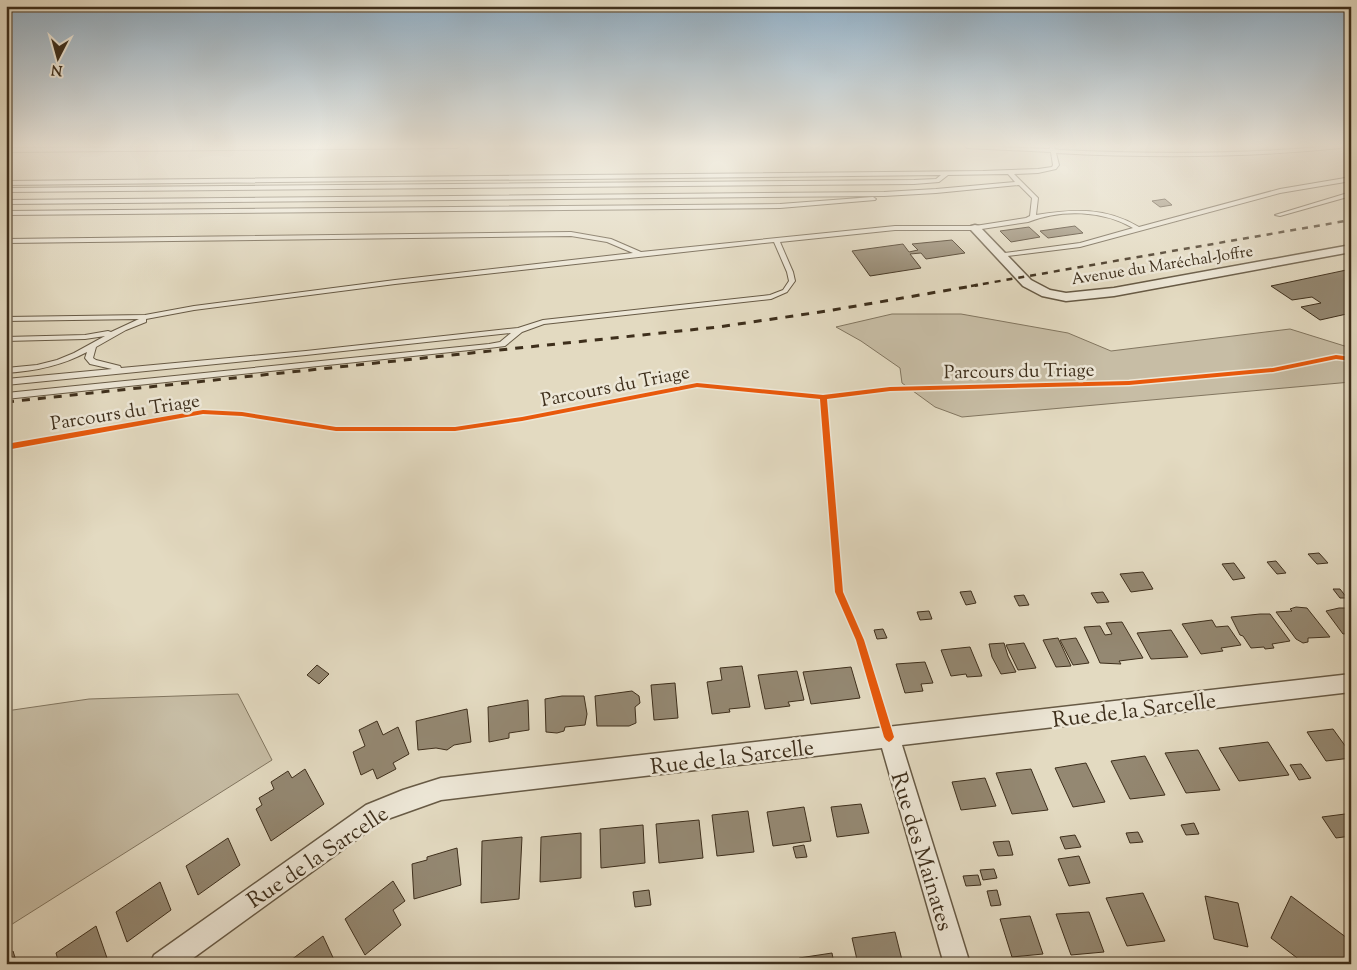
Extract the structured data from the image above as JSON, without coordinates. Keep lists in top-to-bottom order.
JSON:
{
  "streets": {
    "street": ["Avenue du Maréchal-Joffre", "Rue de la Sarcelle", "Rue des Mainates"],
    "cycle path": ["Parcours du Triage"]
  },
  "crossings": [
    ["Rue de la Sarcelle", "Rue des Mainates"]
  ],
  "north": "bottom"
}
